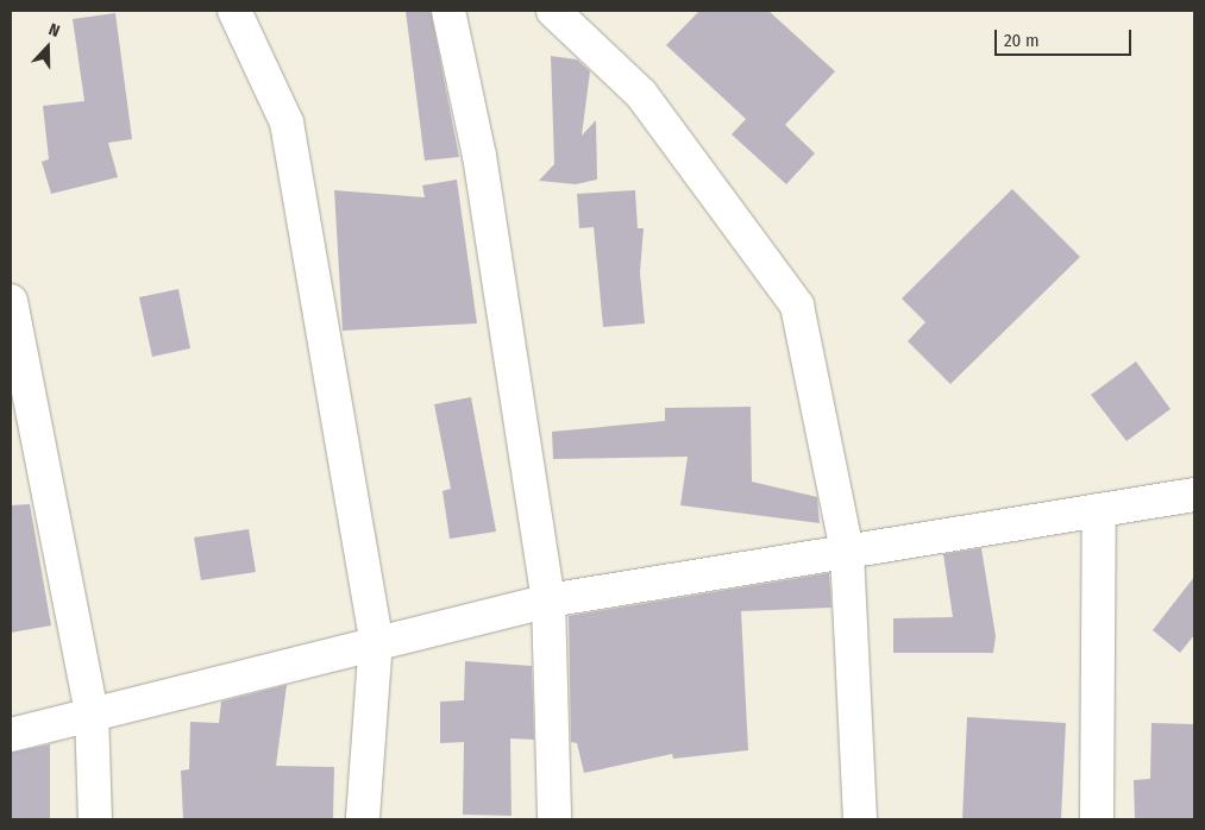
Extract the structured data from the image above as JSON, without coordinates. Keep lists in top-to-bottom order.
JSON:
{
  "scale_bar": "20 m",
  "north": "top"
}
